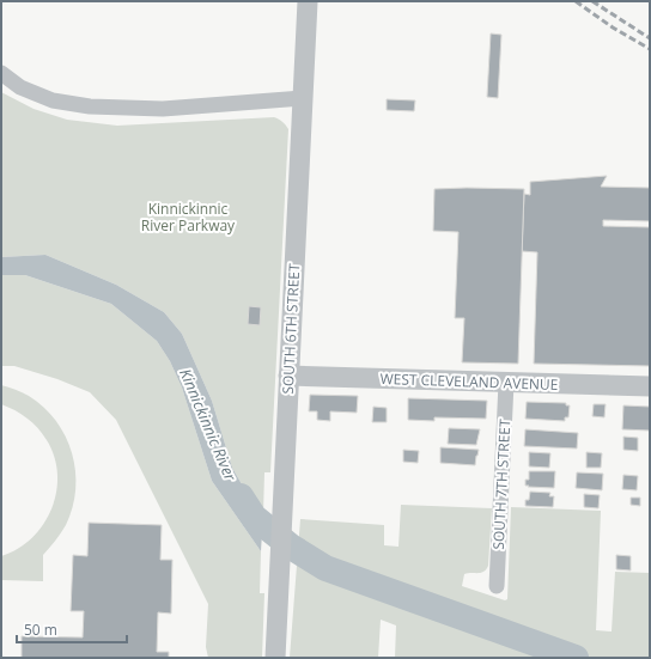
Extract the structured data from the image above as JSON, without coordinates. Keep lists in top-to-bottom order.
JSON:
{
  "streets": {
    "street": ["SOUTH 6TH STREET", "WEST CLEVELAND AVENUE", "SOUTH 7TH STREET"]
  },
  "crossings": [
    ["SOUTH 6TH STREET", "WEST CLEVELAND AVENUE"],
    ["WEST CLEVELAND AVENUE", "SOUTH 7TH STREET"]
  ],
  "water": ["Kinnickinnic River"],
  "parks": ["Kinnickinnic River Parkway"],
  "scale_bar": "50 m"
}
